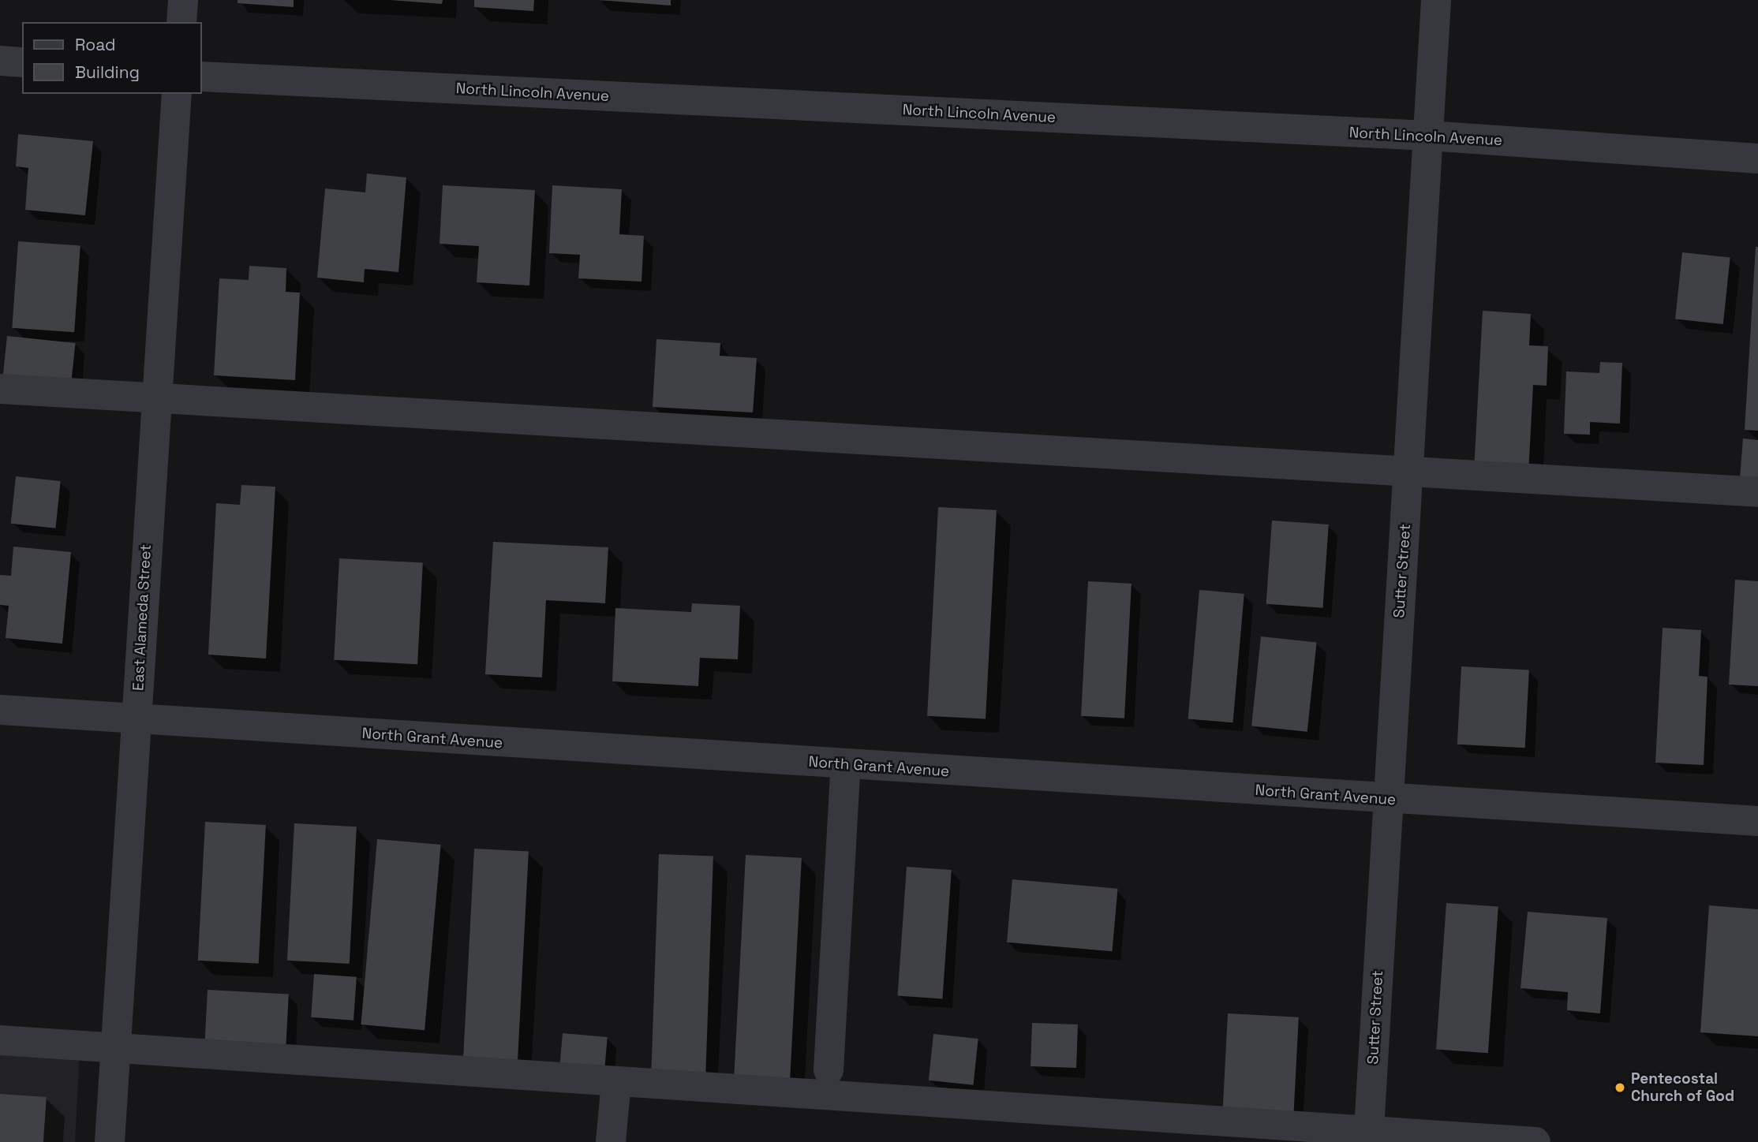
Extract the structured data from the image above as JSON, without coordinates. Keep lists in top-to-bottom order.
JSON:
{
  "streets": {
    "street": [
      "North Lincoln Avenue",
      "Sutter Street",
      "East Alameda Street",
      "North Grant Avenue"
    ]
  },
  "crossings": [
    ["North Lincoln Avenue", "Sutter Street"],
    ["Sutter Street", "North Grant Avenue"],
    ["East Alameda Street", "North Grant Avenue"]
  ],
  "places": ["Pentecostal Church of God"],
  "legend": ["Road", "Building"]
}
